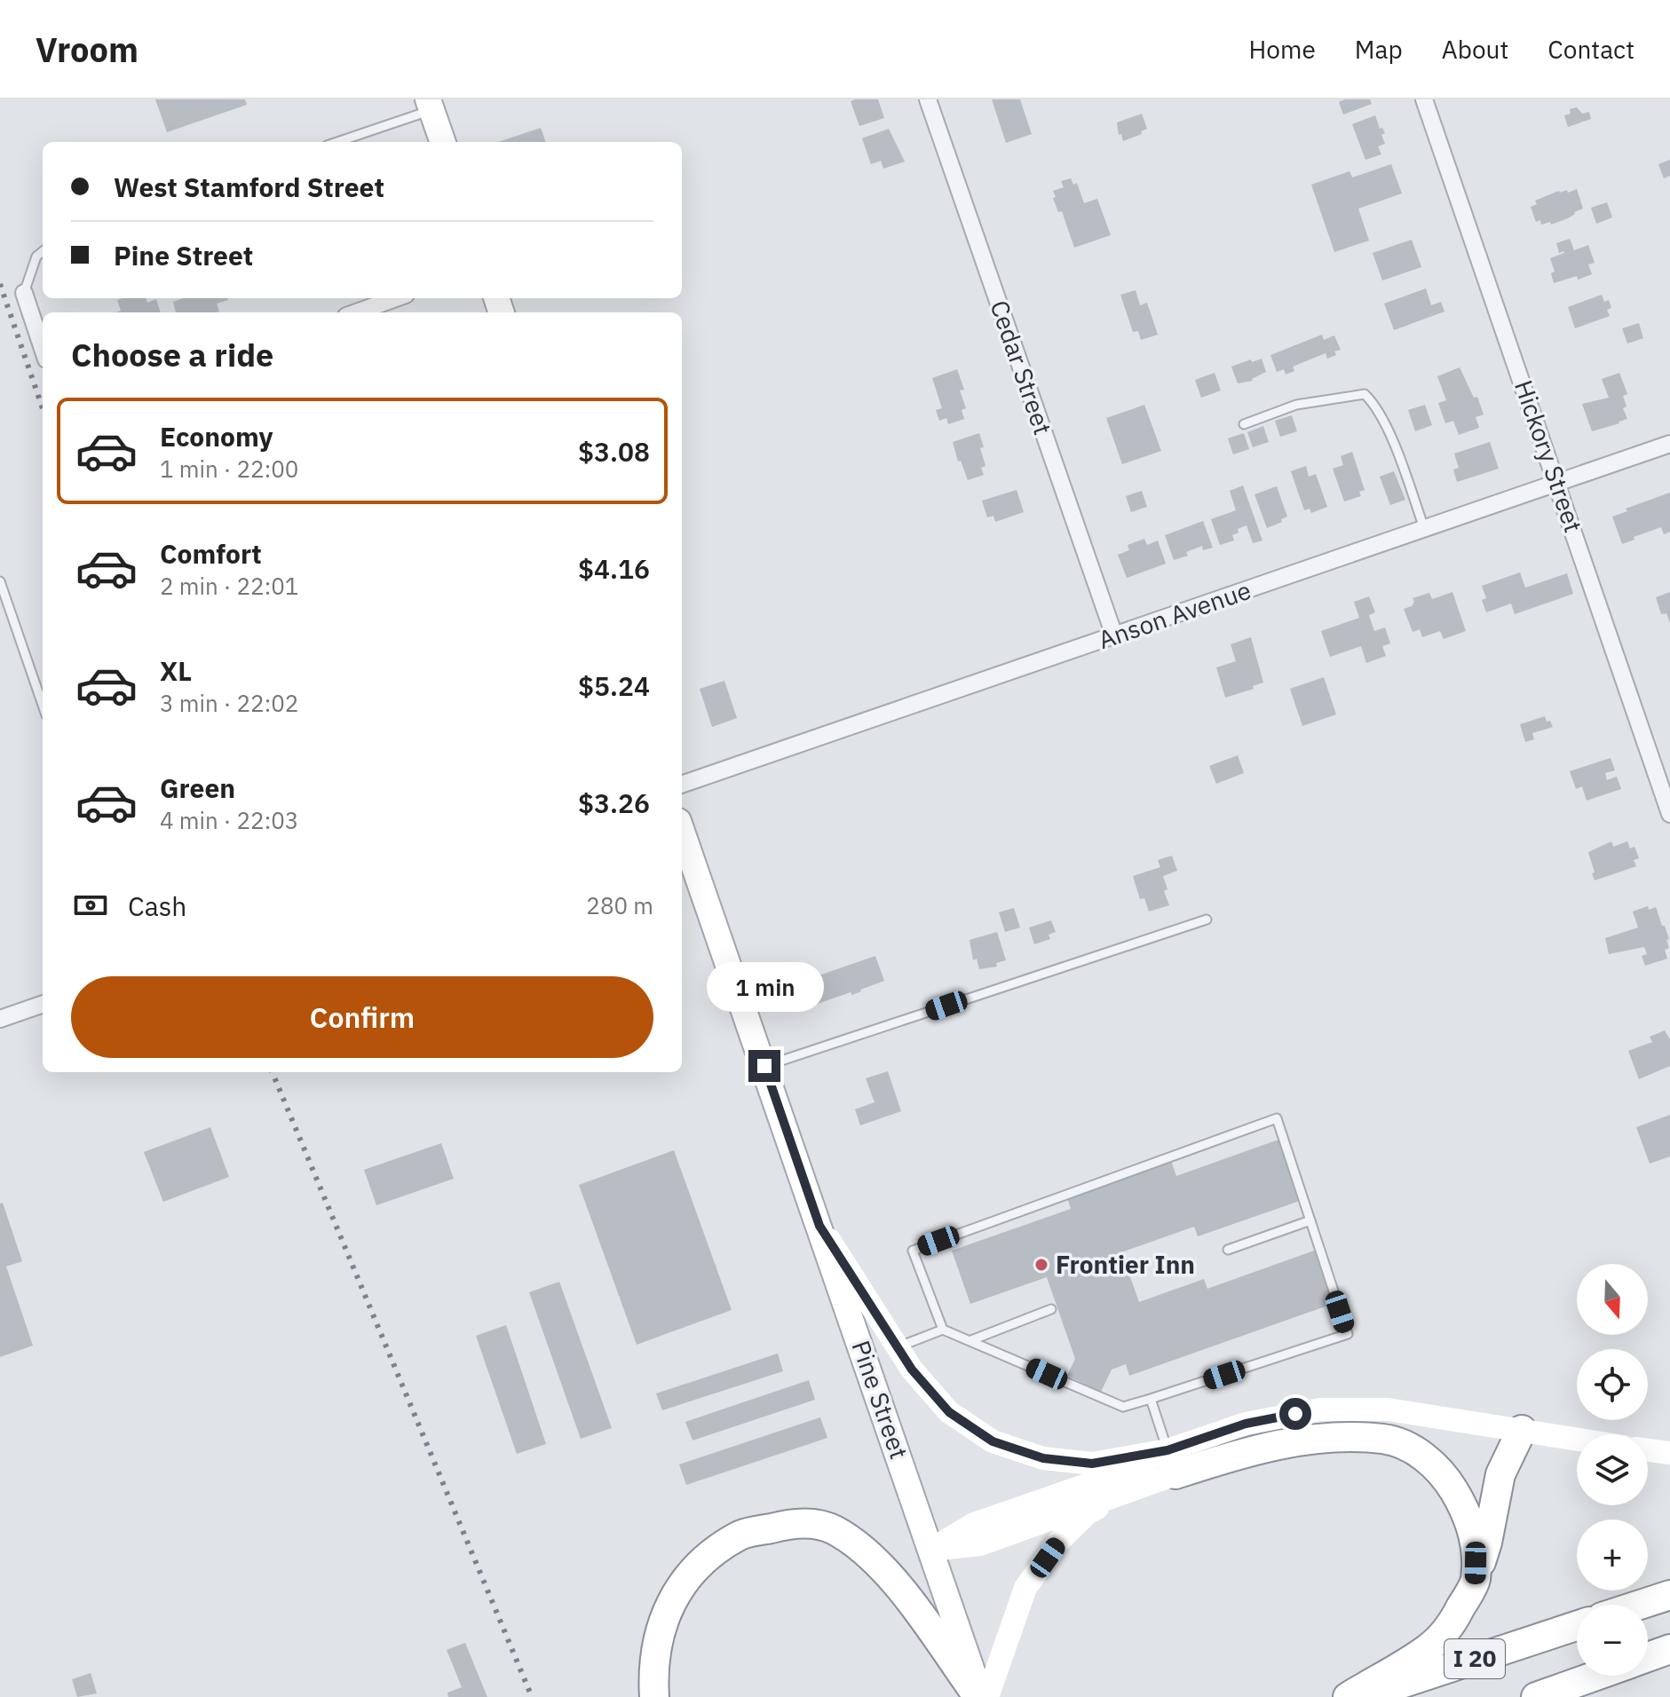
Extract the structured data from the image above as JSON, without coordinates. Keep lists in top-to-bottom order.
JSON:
{
  "streets": {
    "highway": ["I 20"],
    "main road": ["Pine Street"],
    "street": ["Cedar Street", "Hickory Street", "Anson Avenue"]
  },
  "crossings": [
    ["Cedar Street", "Anson Avenue"],
    ["Hickory Street", "Anson Avenue"]
  ],
  "places": ["Frontier Inn"],
  "north": "bottom",
  "page": {
    "header": "Vroom",
    "nav": [
      "Home",
      "Map",
      "About",
      "Contact"
    ],
    "banner": ["West Stamford Street", "Pine Street"],
    "heading": "Choose a ride",
    "list": [
      {
        "name": "Economy",
        "note": "1 min · 22:00",
        "value": "$3.08"
      },
      {
        "name": "Comfort",
        "note": "2 min · 22:01",
        "value": "$4.16"
      },
      {
        "name": "XL",
        "note": "3 min · 22:02",
        "value": "$5.24"
      },
      {
        "name": "Green",
        "note": "4 min · 22:03",
        "value": "$3.26"
      }
    ],
    "pay": ["Cash", "280 m"],
    "bubble": "1 min",
    "buttons": "Confirm",
    "map_buttons": ["+", "−"]
  }
}
